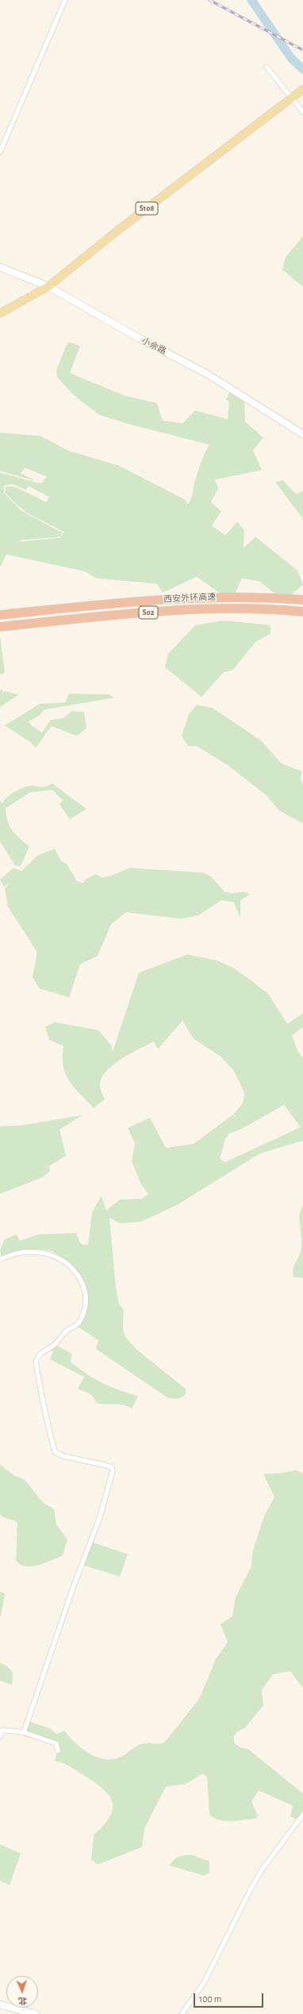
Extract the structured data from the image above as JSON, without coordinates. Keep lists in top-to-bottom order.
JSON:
{
  "streets": {
    "highway": ["西安外环高速", "S02"],
    "main road": ["S108"],
    "street": ["小佘路"]
  },
  "crossings": [
    ["S108", "小佘路"]
  ],
  "scale_bar": "100 m",
  "north": "bottom"
}
